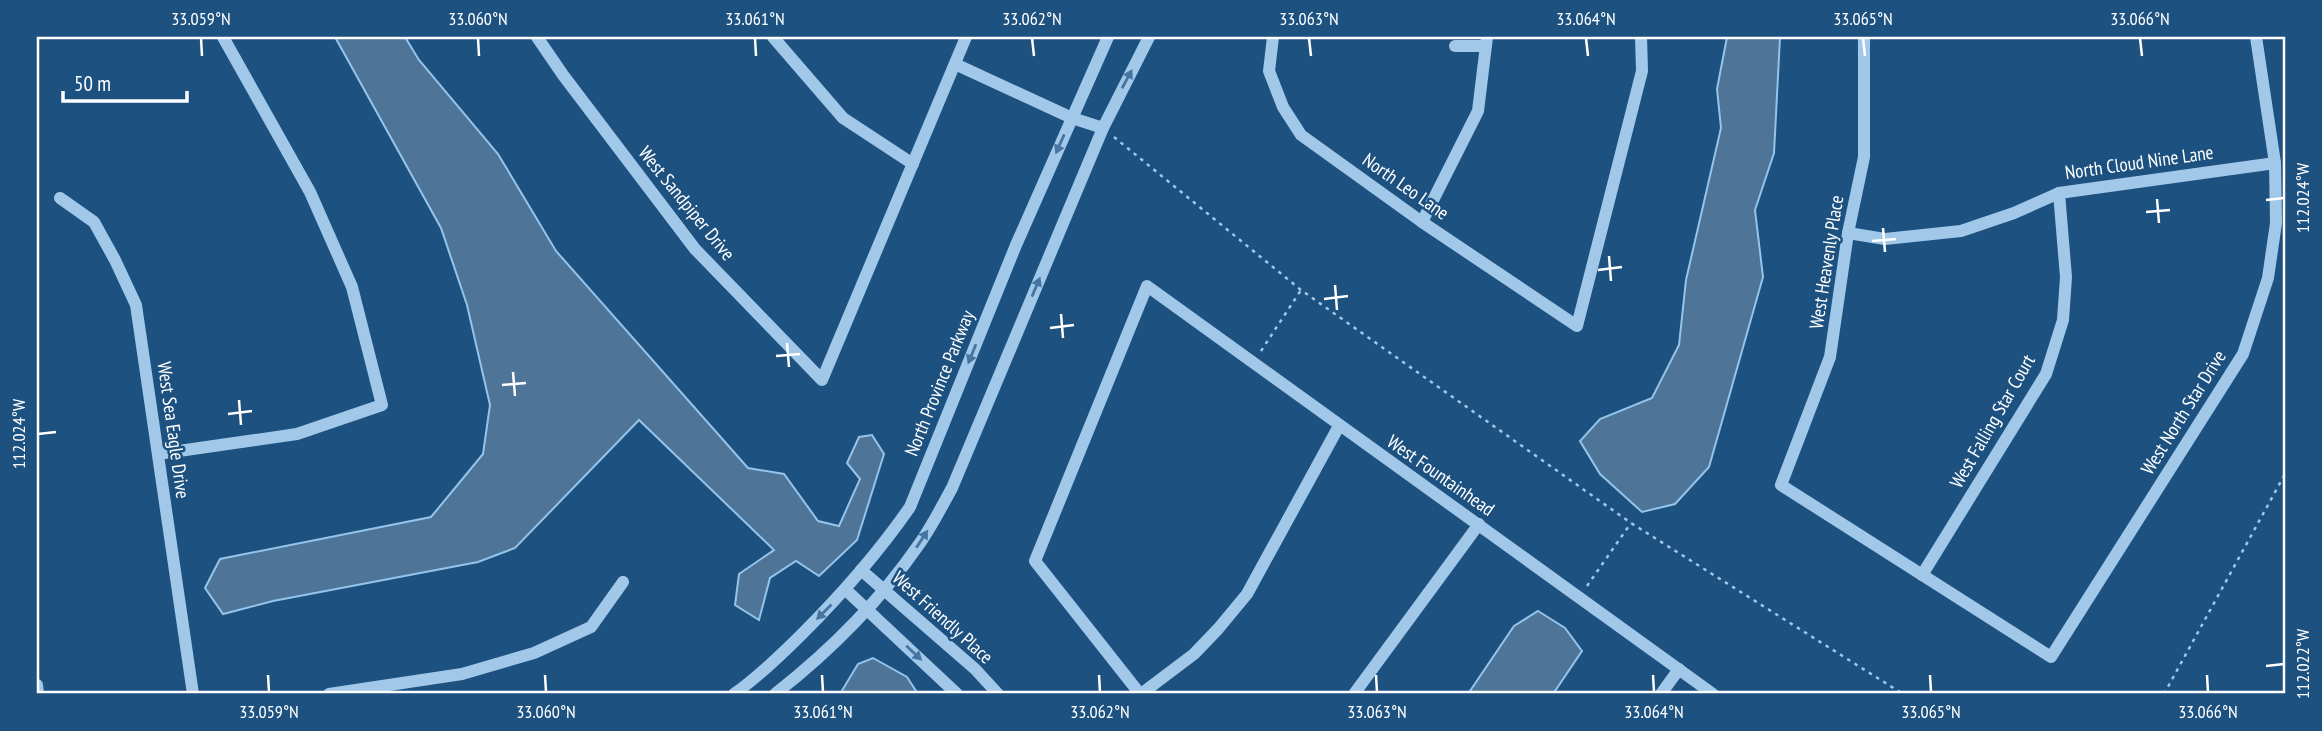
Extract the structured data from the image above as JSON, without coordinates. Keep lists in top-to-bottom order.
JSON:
{
  "streets": {
    "street": [
      "North Cloud Nine Lane",
      "North Leo Lane",
      "West Sandpiper Drive",
      "West Heavenly Place",
      "North Province Parkway",
      "West North Star Drive",
      "West Falling Star Court",
      "West Sea Eagle Drive",
      "West Fountainhead",
      "West Friendly Place"
    ]
  },
  "crossings": [
    ["North Cloud Nine Lane", "West Heavenly Place"],
    ["North Cloud Nine Lane", "West North Star Drive"],
    ["North Cloud Nine Lane", "West Falling Star Court"],
    ["West Heavenly Place", "West North Star Drive"],
    ["West Heavenly Place", "West Falling Star Court"],
    ["North Province Parkway", "West Friendly Place"],
    ["West North Star Drive", "West Falling Star Court"]
  ],
  "scale_bar": "50 m",
  "coordinates": [
    "33.059°N",
    "33.060°N",
    "33.061°N",
    "33.062°N",
    "33.063°N",
    "33.064°N",
    "33.065°N",
    "33.066°N",
    "112.024°W",
    "112.022°W"
  ]
}
